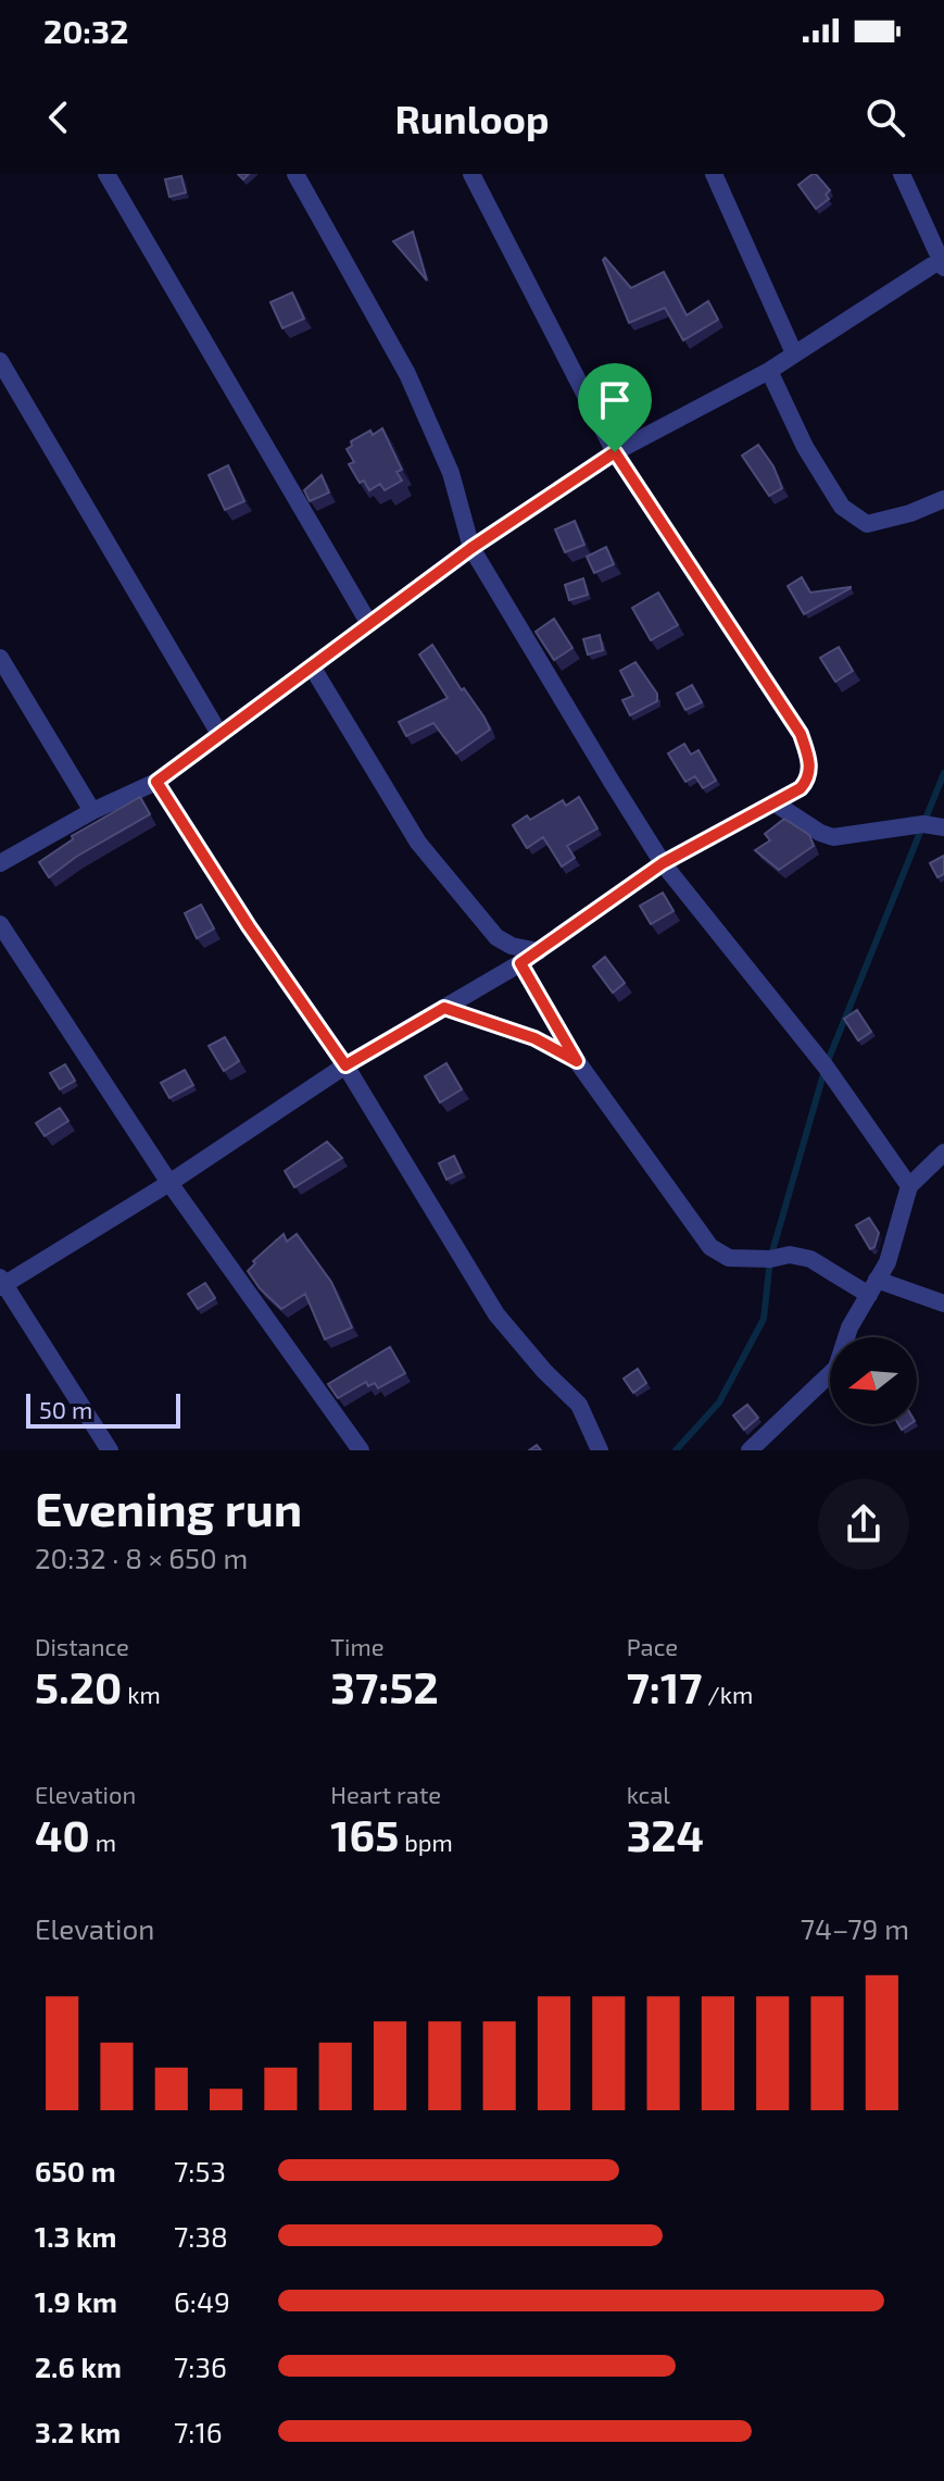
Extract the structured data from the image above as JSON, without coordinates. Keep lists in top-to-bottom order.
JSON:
{
  "scale_bar": "50 m",
  "north": "left",
  "page": {
    "status": "20:32",
    "header": "Runloop",
    "scale": "50 m",
    "heading": ["Evening run", "20:32 · 8 × 650 m"],
    "stats": [
      ["Distance", "5.20 km"],
      ["Time", "37:52"],
      ["Pace", "7:17 /km"],
      ["Elevation", "40 m"],
      ["Heart rate", "165 bpm"],
      ["kcal", "324"]
    ],
    "chart": ["Elevation", "74–79 m"],
    "list": [
      {
        "name": "650 m",
        "note": "7:53"
      },
      {
        "name": "1.3 km",
        "note": "7:38"
      },
      {
        "name": "1.9 km",
        "note": "6:49"
      },
      {
        "name": "2.6 km",
        "note": "7:36"
      },
      {
        "name": "3.2 km",
        "note": "7:16"
      }
    ]
  }
}
